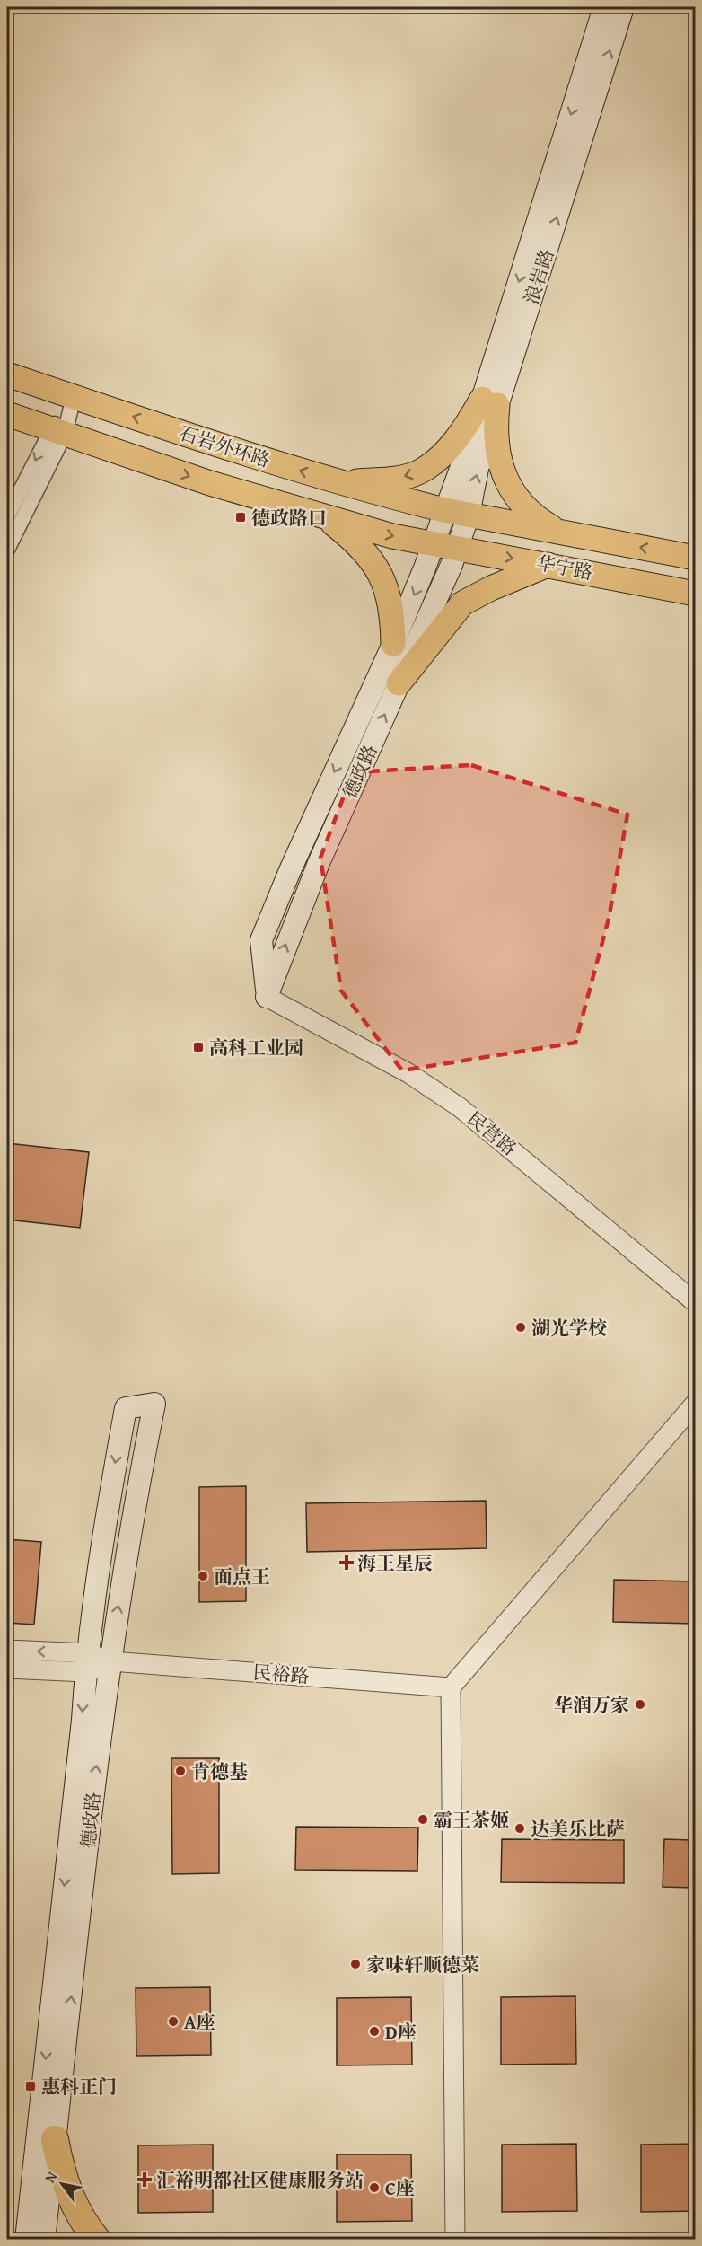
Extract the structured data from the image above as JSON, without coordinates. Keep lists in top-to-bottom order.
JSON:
{
  "streets": {
    "main road": [
      "浪岩路",
      "石岩外环路",
      "华宁路",
      "德政路"
    ],
    "street": ["民营路", "民裕路"]
  },
  "crossings": [
    ["浪岩路", "石岩外环路"],
    ["浪岩路", "华宁路"],
    ["浪岩路", "德政路"],
    ["石岩外环路", "华宁路"],
    ["石岩外环路", "德政路"],
    ["华宁路", "德政路"],
    ["德政路", "民营路"],
    ["德政路", "民裕路"]
  ],
  "places": {
    "transit": ["德政路口", "高科工业园", "惠科正门"],
    "other": [
      "湖光学校",
      "面点王",
      "华润万家",
      "肯德基",
      "霸王茶姬",
      "达美乐比萨",
      "家味轩顺德菜",
      "A座",
      "D座",
      "C座"
    ],
    "health": ["海王星辰", "汇裕明都社区健康服务站"]
  },
  "north": "top left"
}
